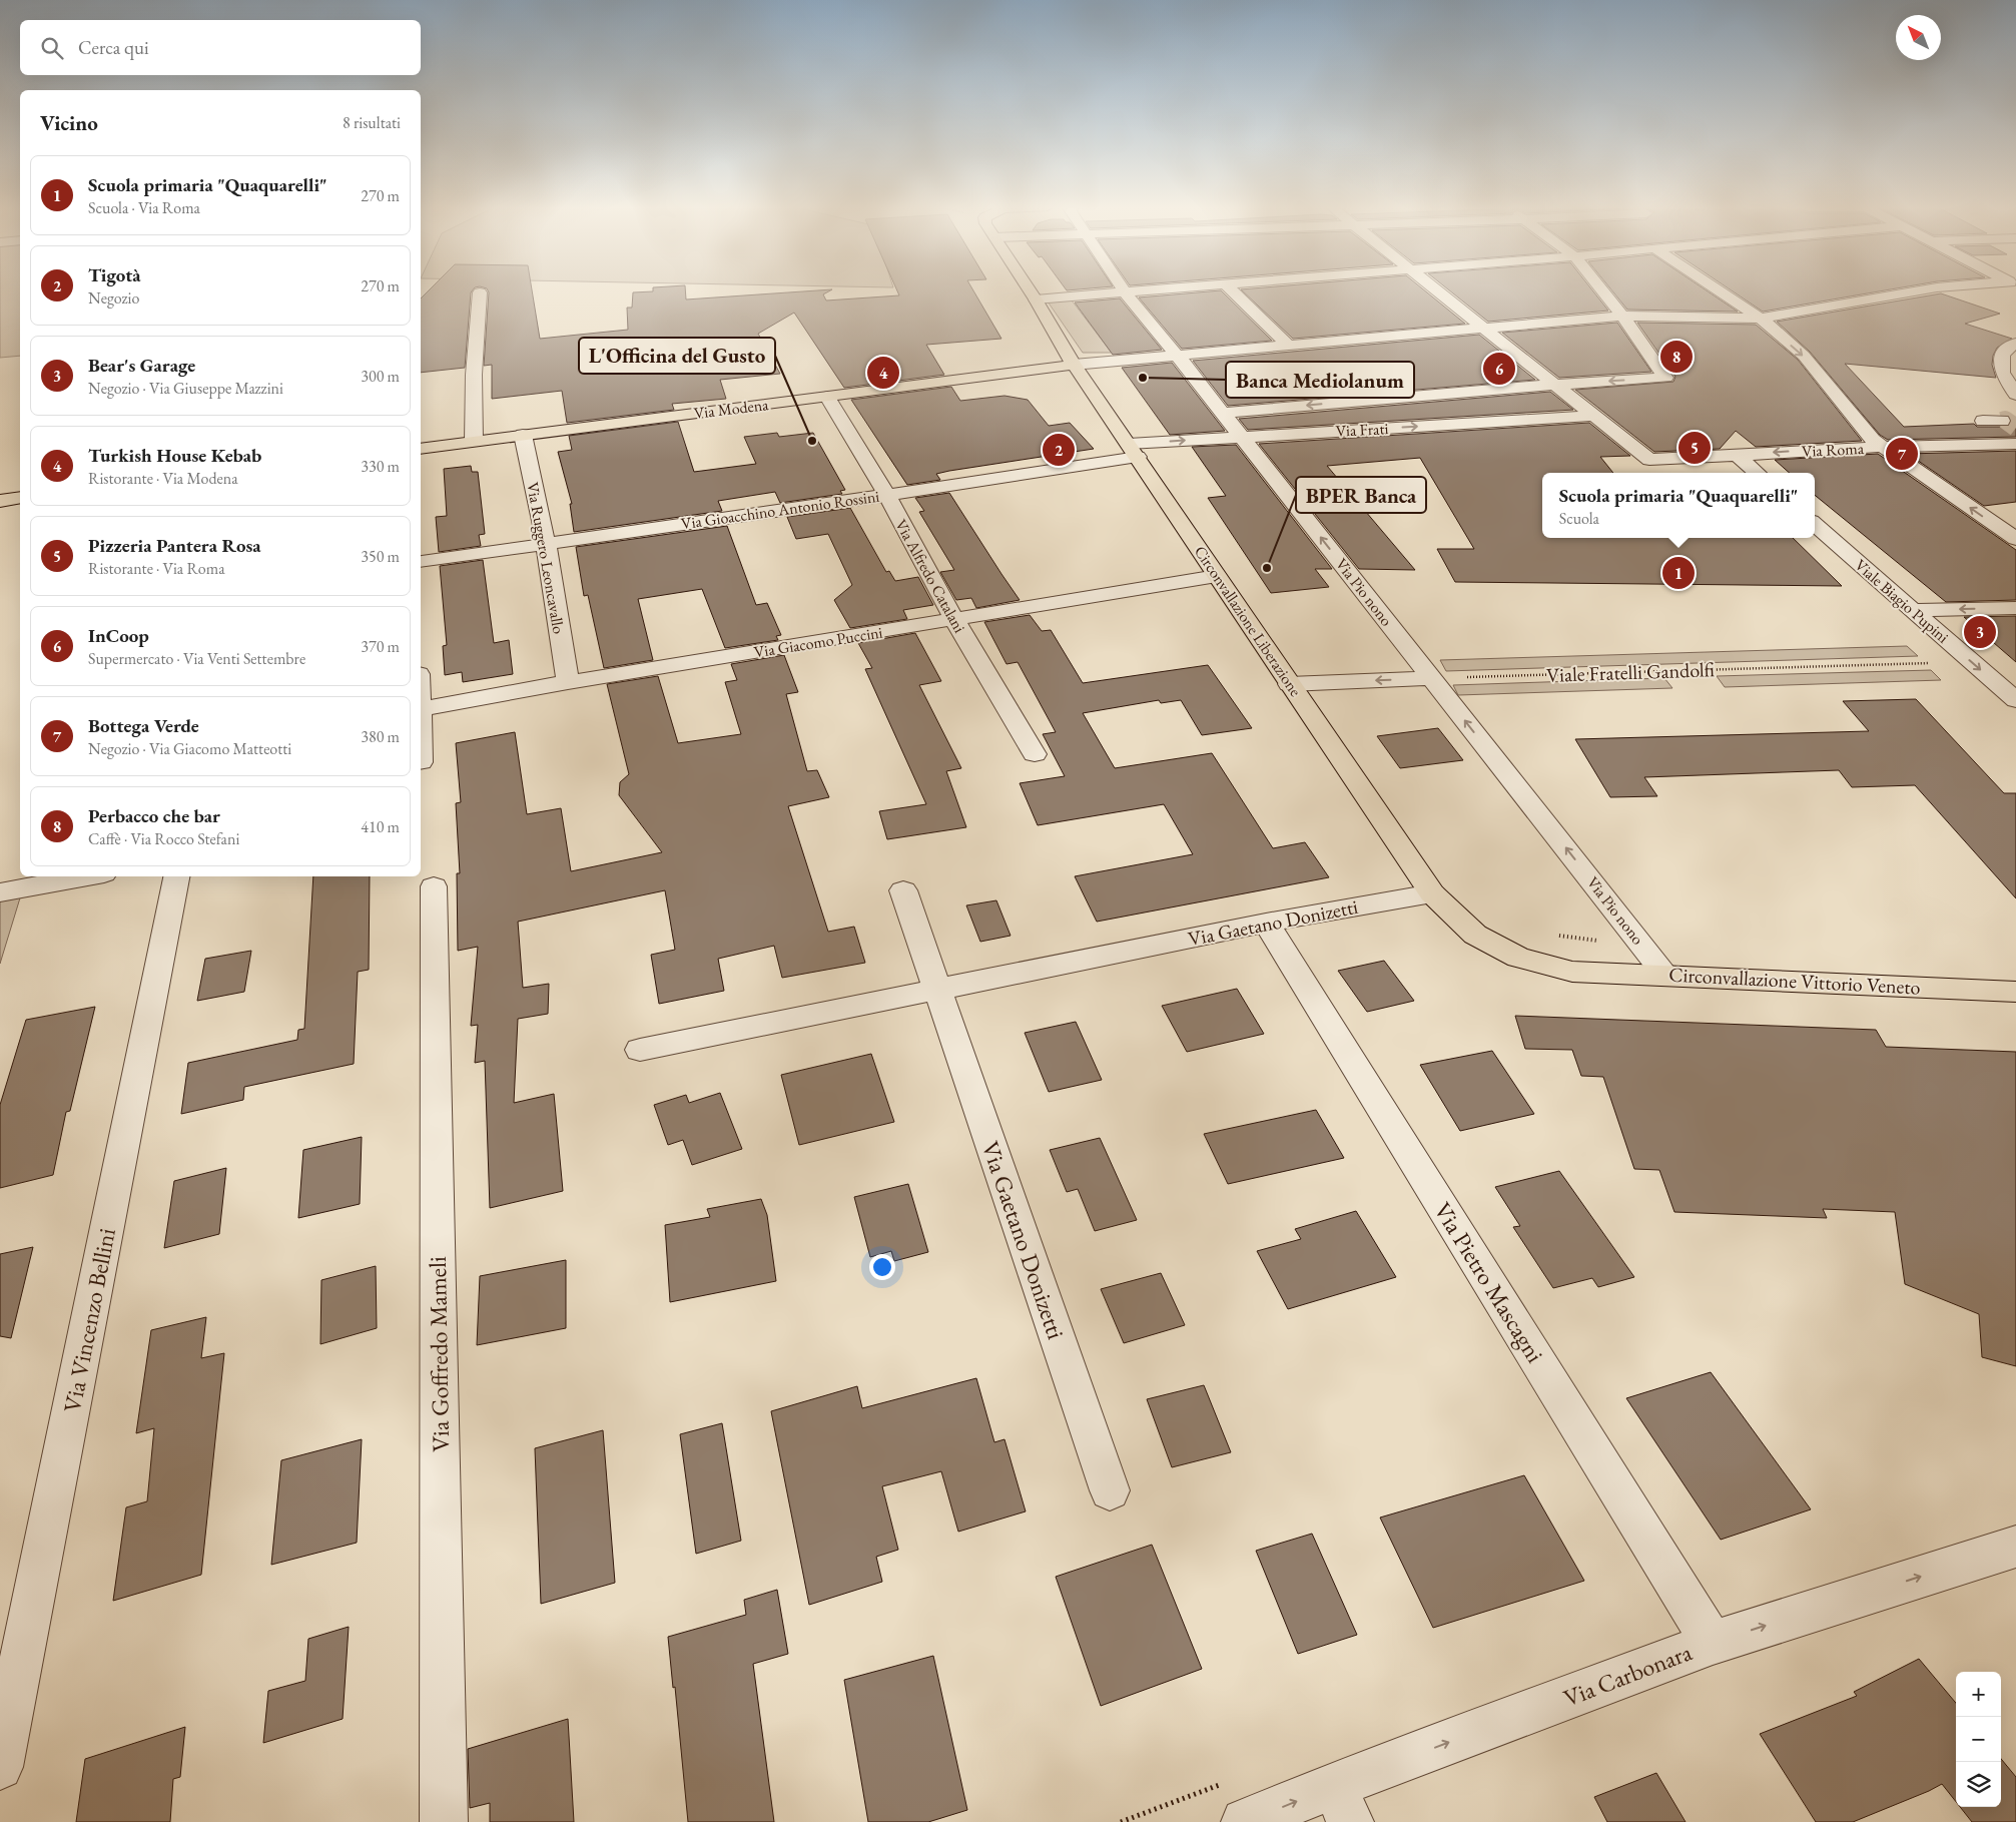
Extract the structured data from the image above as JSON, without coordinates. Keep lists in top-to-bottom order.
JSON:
{
  "streets": {
    "main road": ["Via Modena", "Circonvallazione Liberazione", "Circonvallazione Vittorio Veneto"],
    "street": [
      "Via Frati",
      "Via Roma",
      "Via Gioacchino Antonio Rossini",
      "Via Ruggero Leoncavallo",
      "Via Alfredo Catalani",
      "Via Pio nono",
      "Viale Biagio Pupini",
      "Via Giacomo Puccini",
      "Via Gaetano Donizetti",
      "Via Pietro Mascagni",
      "Via Vincenzo Bellini",
      "Via Goffredo Mameli",
      "Via Carbonara"
    ],
    "path": ["Viale Fratelli Gandolfi"]
  },
  "crossings": [
    ["Via Modena", "Via Ruggero Leoncavallo"],
    ["Via Modena", "Via Alfredo Catalani"],
    ["Via Modena", "Circonvallazione Liberazione"],
    ["Via Frati", "Via Roma"],
    ["Via Frati", "Via Gioacchino Antonio Rossini"],
    ["Via Frati", "Via Pio nono"],
    ["Via Frati", "Circonvallazione Liberazione"],
    ["Via Gioacchino Antonio Rossini", "Via Ruggero Leoncavallo"],
    ["Via Gioacchino Antonio Rossini", "Via Alfredo Catalani"],
    ["Via Gioacchino Antonio Rossini", "Circonvallazione Liberazione"],
    ["Via Ruggero Leoncavallo", "Via Giacomo Puccini"],
    ["Via Alfredo Catalani", "Via Giacomo Puccini"],
    ["Via Pio nono", "Viale Fratelli Gandolfi"],
    ["Via Pio nono", "Circonvallazione Vittorio Veneto"],
    ["Viale Biagio Pupini", "Viale Fratelli Gandolfi"],
    ["Circonvallazione Liberazione", "Via Giacomo Puccini"],
    ["Circonvallazione Liberazione", "Via Gaetano Donizetti"],
    ["Circonvallazione Liberazione", "Circonvallazione Vittorio Veneto"],
    ["Via Gaetano Donizetti", "Via Pietro Mascagni"],
    ["Via Pietro Mascagni", "Via Carbonara"]
  ],
  "one_way": ["Via Pio nono", "Via Carbonara"],
  "places": ["Banca Mediolanum", "L'Officina del Gusto", "BPER Banca"],
  "north": "top left",
  "page": {
    "search": "Cerca qui",
    "heading": ["Vicino", "8 risultati"],
    "list": [
      {
        "mark": "1",
        "name": "Scuola primaria \"Quaquarelli\"",
        "note": "Scuola · Via Roma",
        "value": "270 m"
      },
      {
        "mark": "2",
        "name": "Tigotà",
        "note": "Negozio",
        "value": "270 m"
      },
      {
        "mark": "3",
        "name": "Bear's Garage",
        "note": "Negozio · Via Giuseppe Mazzini",
        "value": "300 m"
      },
      {
        "mark": "4",
        "name": "Turkish House Kebab",
        "note": "Ristorante · Via Modena",
        "value": "330 m"
      },
      {
        "mark": "5",
        "name": "Pizzeria Pantera Rosa",
        "note": "Ristorante · Via Roma",
        "value": "350 m"
      },
      {
        "mark": "6",
        "name": "InCoop",
        "note": "Supermercato · Via Venti Settembre",
        "value": "370 m"
      },
      {
        "mark": "7",
        "name": "Bottega Verde",
        "note": "Negozio · Via Giacomo Matteotti",
        "value": "380 m"
      },
      {
        "mark": "8",
        "name": "Perbacco che bar",
        "note": "Caffè · Via Rocco Stefani",
        "value": "410 m"
      }
    ],
    "pins": [
      "8",
      "6",
      "4",
      "5",
      "2",
      "7",
      "1",
      "3"
    ],
    "popup": ["Scuola primaria \"Quaquarelli\"", "Scuola"],
    "map_buttons": ["+", "−"]
  }
}
